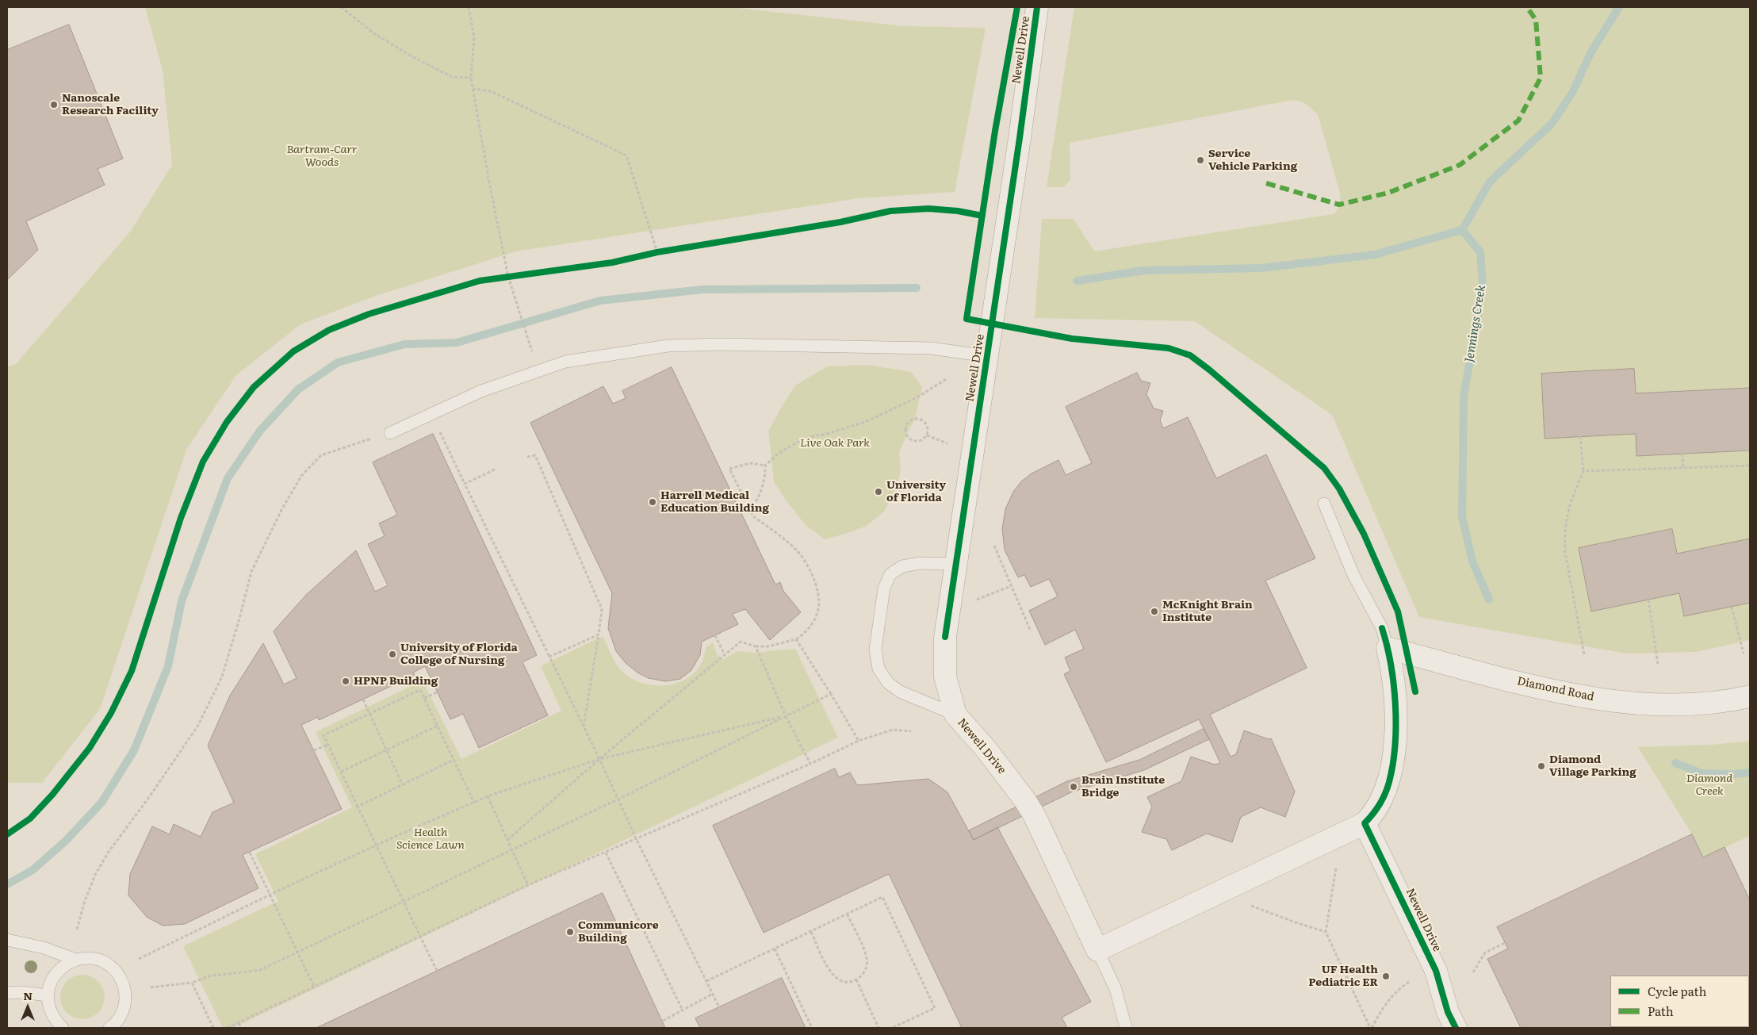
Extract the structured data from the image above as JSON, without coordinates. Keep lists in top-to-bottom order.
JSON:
{
  "streets": {
    "street": ["Newell Drive", "Diamond Road"]
  },
  "water": ["Jennings Creek"],
  "parks": [
    "Bartram-Carr Woods",
    "Live Oak Park",
    "Diamond Creek",
    "Health Science Lawn"
  ],
  "places": [
    "Nanoscale Research Facility",
    "Service Vehicle Parking",
    "University of Florida",
    "Harrell Medical Education Building",
    "McKnight Brain Institute",
    "University of Florida College of Nursing",
    "HPNP Building",
    "Diamond Village Parking",
    "Brain Institute Bridge",
    "Communicore Building",
    "UF Health Pediatric ER"
  ],
  "legend": ["Cycle path", "Path"],
  "north": "top"
}
